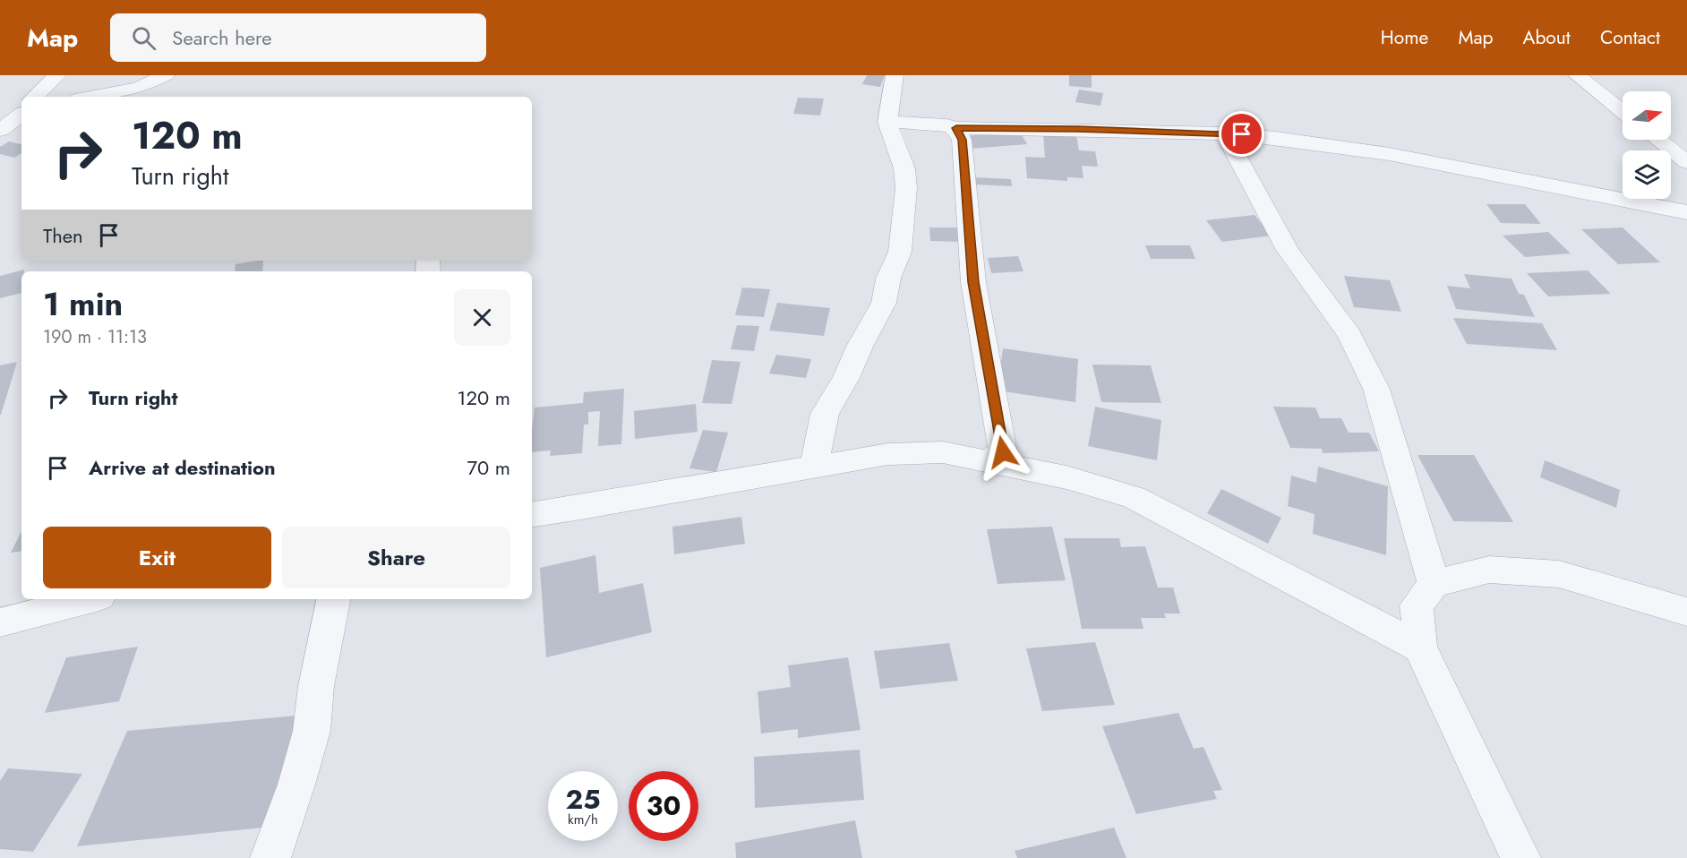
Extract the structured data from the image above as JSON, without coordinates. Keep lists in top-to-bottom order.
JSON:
{
  "north": "right",
  "page": {
    "header": "Map",
    "search": "Search here",
    "nav": [
      "Home",
      "Map",
      "About",
      "Contact"
    ],
    "turn": ["120 m", "Turn right"],
    "then": "Then",
    "heading": ["1 min", "190 m · 11:13"],
    "list": [
      {
        "name": "Turn right",
        "value": "120 m"
      },
      {
        "name": "Arrive at destination",
        "value": "70 m"
      }
    ],
    "buttons": ["Exit", "Share"],
    "speed": "25 km/h",
    "limit": "30"
  }
}
